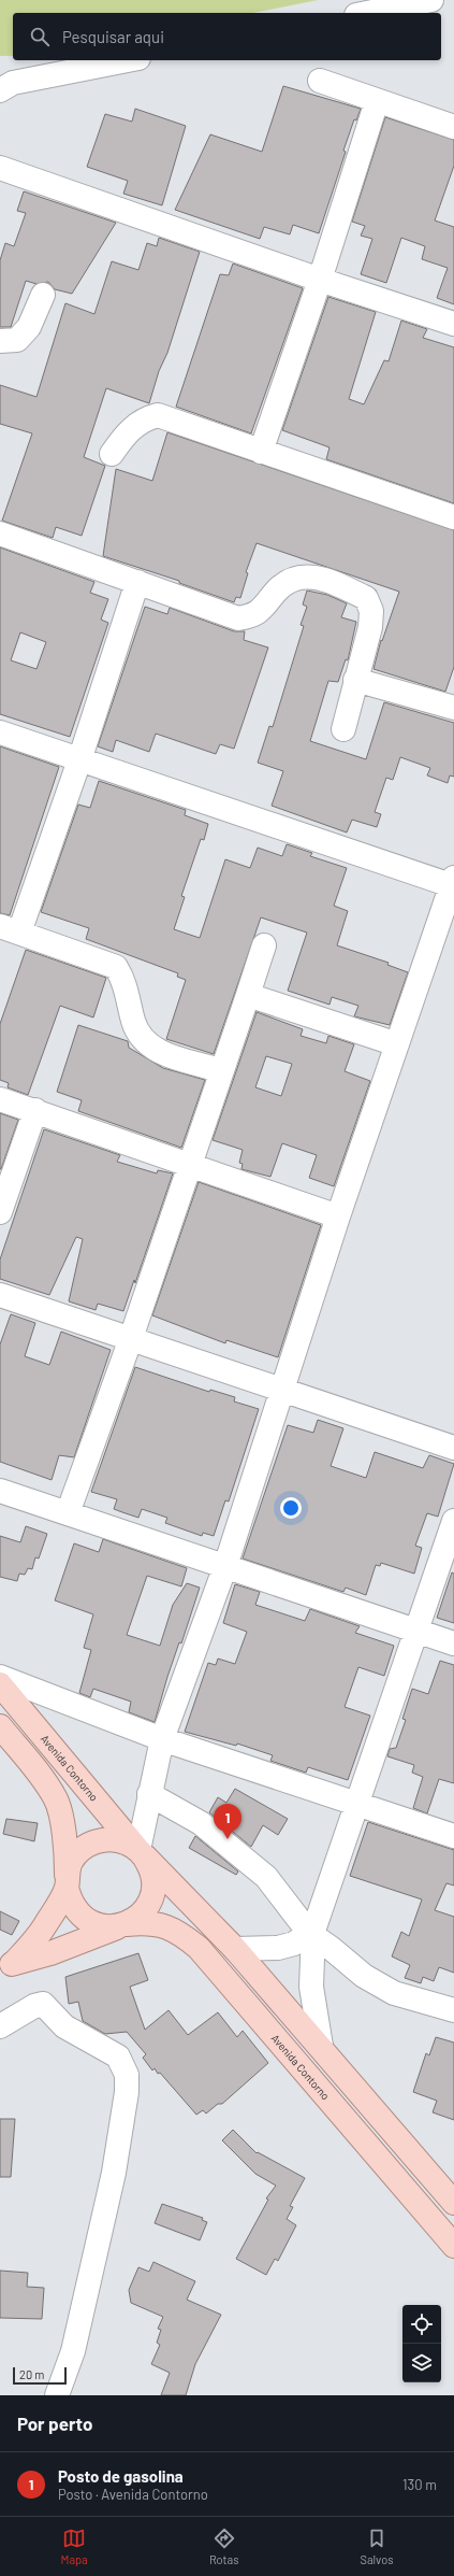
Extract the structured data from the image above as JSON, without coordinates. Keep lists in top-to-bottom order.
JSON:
{
  "streets": {
    "main road": ["Avenida Contorno"]
  },
  "scale_bar": "20 m",
  "page": {
    "search": "Pesquisar aqui",
    "pins": "1",
    "scale": "20 m",
    "heading": "Por perto",
    "list": [
      {
        "mark": "1",
        "name": "Posto de gasolina",
        "note": "Posto · Avenida Contorno",
        "value": "130 m"
      }
    ],
    "nav": ["Mapa", "Rotas", "Salvos"]
  }
}
